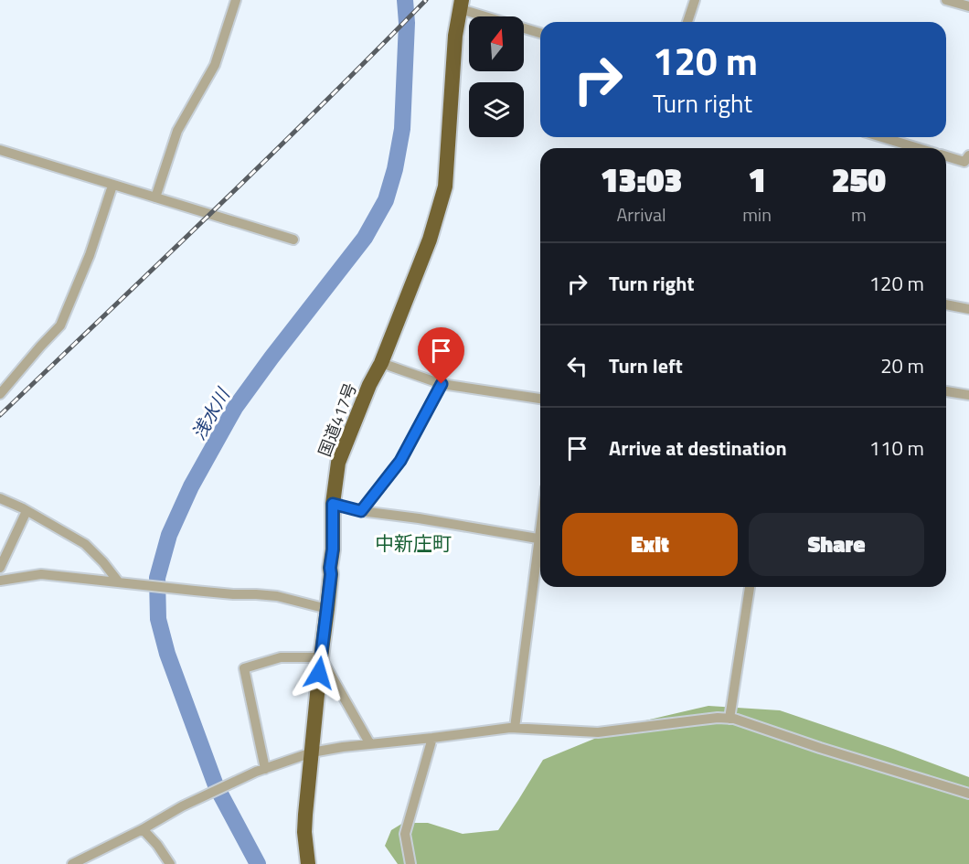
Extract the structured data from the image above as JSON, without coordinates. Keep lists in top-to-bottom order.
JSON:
{
  "streets": {
    "highway": ["国道417号"]
  },
  "districts": ["中新庄町"],
  "water": ["浅水川"],
  "north": "top",
  "page": {
    "turn": ["120 m", "Turn right"],
    "eta": [
      "13:03",
      "Arrival",
      "1",
      "min",
      "250",
      "m"
    ],
    "list": [
      {
        "name": "Turn right",
        "value": "120 m"
      },
      {
        "name": "Turn left",
        "value": "20 m"
      },
      {
        "name": "Arrive at destination",
        "value": "110 m"
      }
    ],
    "buttons": ["Exit", "Share"]
  }
}
